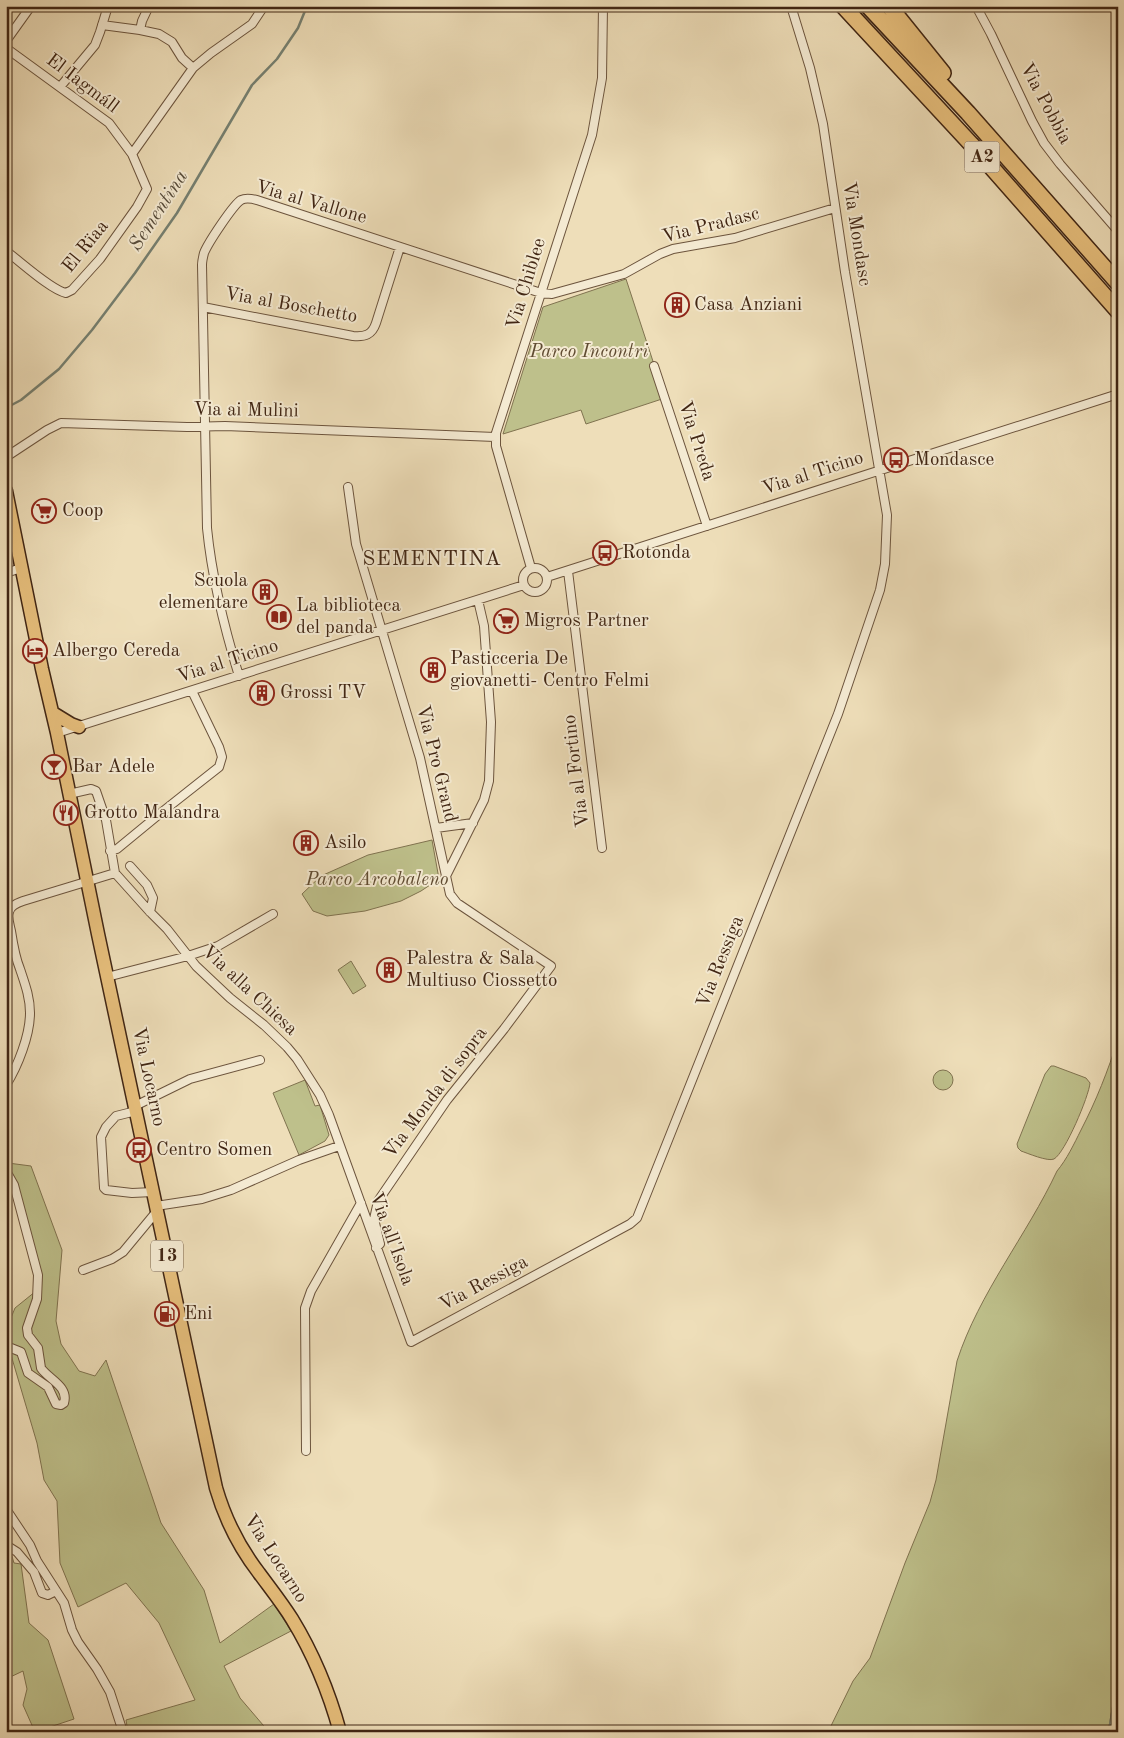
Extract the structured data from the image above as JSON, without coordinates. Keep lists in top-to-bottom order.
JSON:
{
  "streets": {
    "highway": ["A2"],
    "main road": ["Via Locarno", "13"],
    "street": [
      "El Iagmáll",
      "Via Pobbia",
      "Via al Vallone",
      "Via Pradasc",
      "Via Mondasc",
      "El Rïaa",
      "Via Chiblee",
      "Via al Boschetto",
      "Via ai Mulini",
      "Via Preda",
      "Via al Ticino",
      "Via Pro Grand",
      "Via al Fortino",
      "Via Ressiga",
      "Via alla Chiesa",
      "Via Monda di sopra",
      "Via all'Isola"
    ]
  },
  "crossings": [
    ["El Iagmáll", "El Rïaa"],
    ["Via al Vallone", "Via Pradasc"],
    ["Via al Vallone", "Via Chiblee"],
    ["Via al Vallone", "Via al Boschetto"],
    ["Via al Vallone", "Via ai Mulini"],
    ["Via al Vallone", "Via al Ticino"],
    ["Via Pradasc", "Via Mondasc"],
    ["Via Pradasc", "Via Chiblee"],
    ["Via Mondasc", "Via al Ticino"],
    ["Via Mondasc", "Via Ressiga"],
    ["Via Chiblee", "Via ai Mulini"],
    ["Via Preda", "Via al Ticino"],
    ["Via al Ticino", "Via Pro Grand"],
    ["Via al Ticino", "Via al Fortino"],
    ["Via al Ticino", "Via Ressiga"],
    ["Via al Ticino", "Via Locarno"],
    ["Via Pro Grand", "Via Monda di sopra"],
    ["Via Ressiga", "Via all'Isola"],
    ["Via alla Chiesa", "Via all'Isola"],
    ["Via Monda di sopra", "Via all'Isola"]
  ],
  "districts": ["SEMENTINA"],
  "water": ["Sementina"],
  "parks": ["Parco Incontri", "Parco Arcobaleno"],
  "places": {
    "building": [
      "Casa Anziani",
      "Scuola elementare",
      "Pasticceria De giovanetti- Centro Felmi",
      "Grossi TV",
      "Asilo",
      "Palestra & Sala Multiuso Ciossetto"
    ],
    "bus stop": ["Mondasce", "Rotonda", "Centro Somen"],
    "supermarket": ["Coop", "Migros Partner"],
    "library": ["La biblioteca del panda"],
    "hotel": ["Albergo Cereda"],
    "bar": ["Bar Adele"],
    "restaurant": ["Grotto Malandra"],
    "fuel station": ["Eni"]
  }
}
